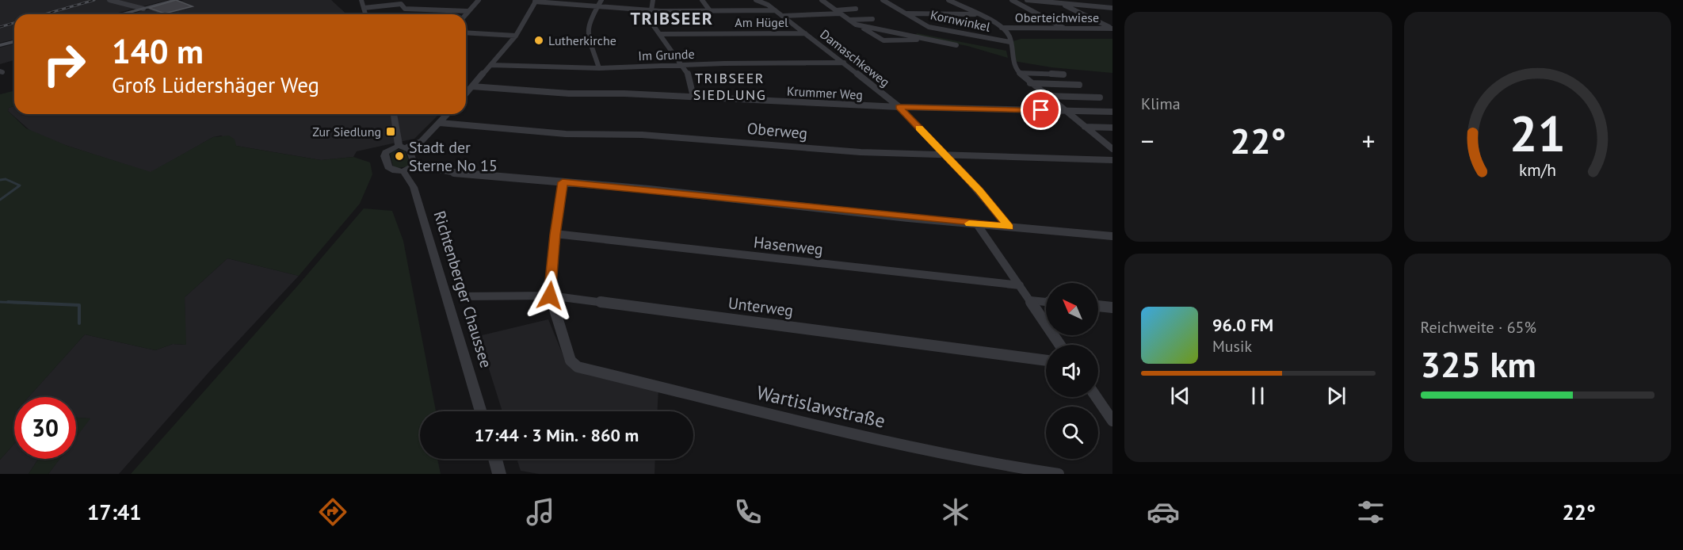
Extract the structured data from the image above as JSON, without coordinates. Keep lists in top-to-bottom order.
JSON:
{
  "streets": {
    "street": [
      "Oberteichwiese",
      "Kornwinkel",
      "Am Hügel",
      "Im Grunde",
      "Damaschkeweg",
      "Krummer Weg",
      "Oberweg",
      "Hasenweg",
      "Richtenberger Chaussee",
      "Unterweg",
      "Wartislawstraße"
    ]
  },
  "crossings": [
    ["Am Hügel", "Damaschkeweg"],
    ["Im Grunde", "Damaschkeweg"],
    ["Damaschkeweg", "Krummer Weg"],
    ["Damaschkeweg", "Oberweg"],
    ["Unterweg", "Wartislawstraße"]
  ],
  "districts": ["TRIBSEER", "TRIBSEER SIEDLUNG"],
  "places": {
    "other": ["Lutherkirche", "Stadt der Sterne No 15"],
    "transit": ["Zur Siedlung"]
  },
  "north": "top left",
  "page": {
    "tile": [
      "Klima",
      ["Reichweite · 65%", "325 km"]
    ],
    "turn": ["140 m", "Groß Lüdershäger Weg"],
    "heat": ["−", "22°", "+"],
    "song": ["96.0 FM", "Musik"],
    "limit": "30",
    "trip": "17:44 · 3 Min. · 860 m",
    "tabs": ["17:41", "22°"],
    "gauge": ["21", "km/h"]
  }
}
